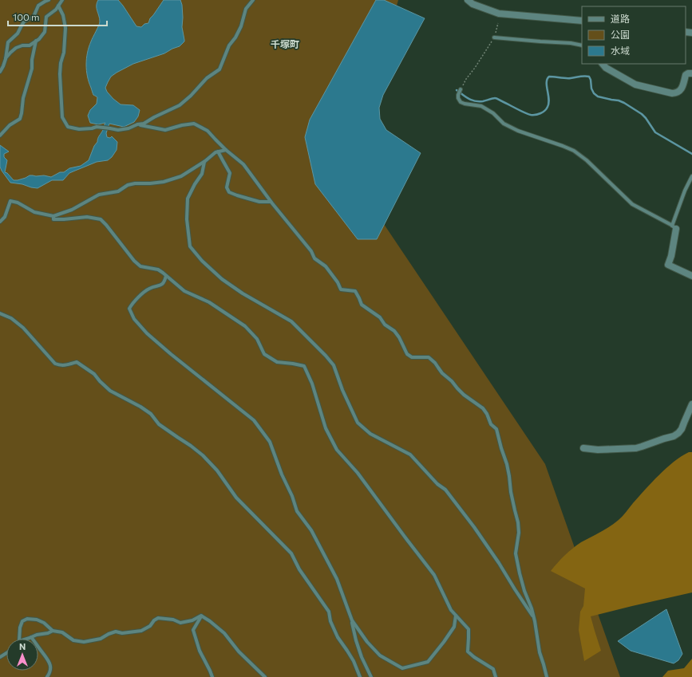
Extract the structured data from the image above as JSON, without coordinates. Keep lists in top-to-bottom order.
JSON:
{
  "districts": ["千塚町"],
  "legend": ["道路", "公園", "水域"],
  "scale_bar": "100 m",
  "north": "top"
}
